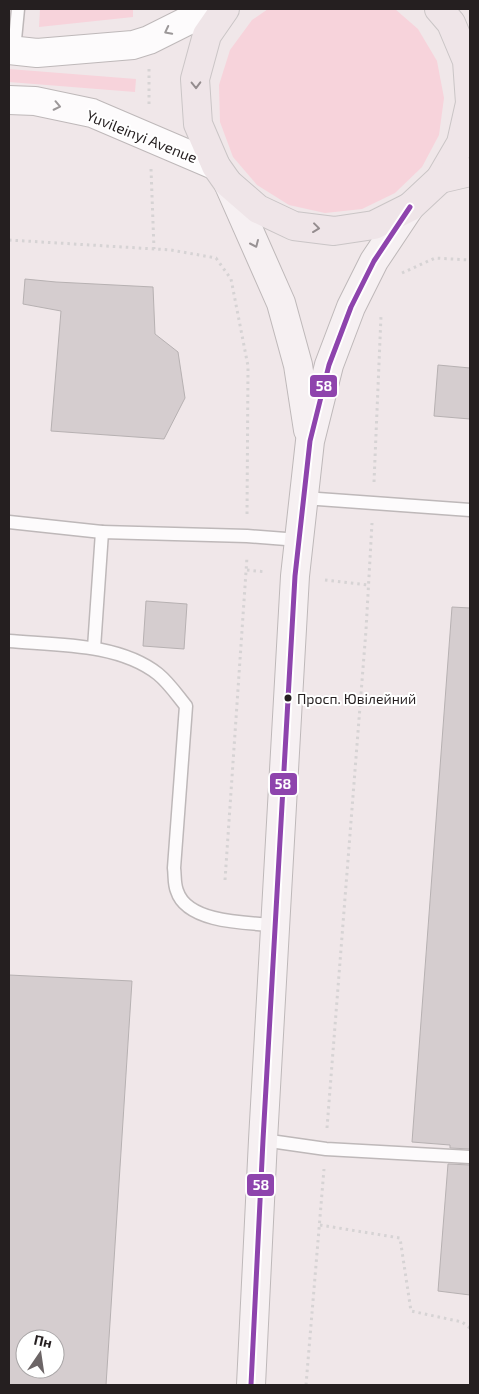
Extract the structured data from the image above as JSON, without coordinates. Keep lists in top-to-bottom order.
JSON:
{
  "streets": {
    "street": ["Yuvileinyi Avenue"]
  },
  "one_way": ["Yuvileinyi Avenue"],
  "places": ["Просп. Ювілейний"],
  "lines": ["transit line 58"],
  "north": "top"
}
